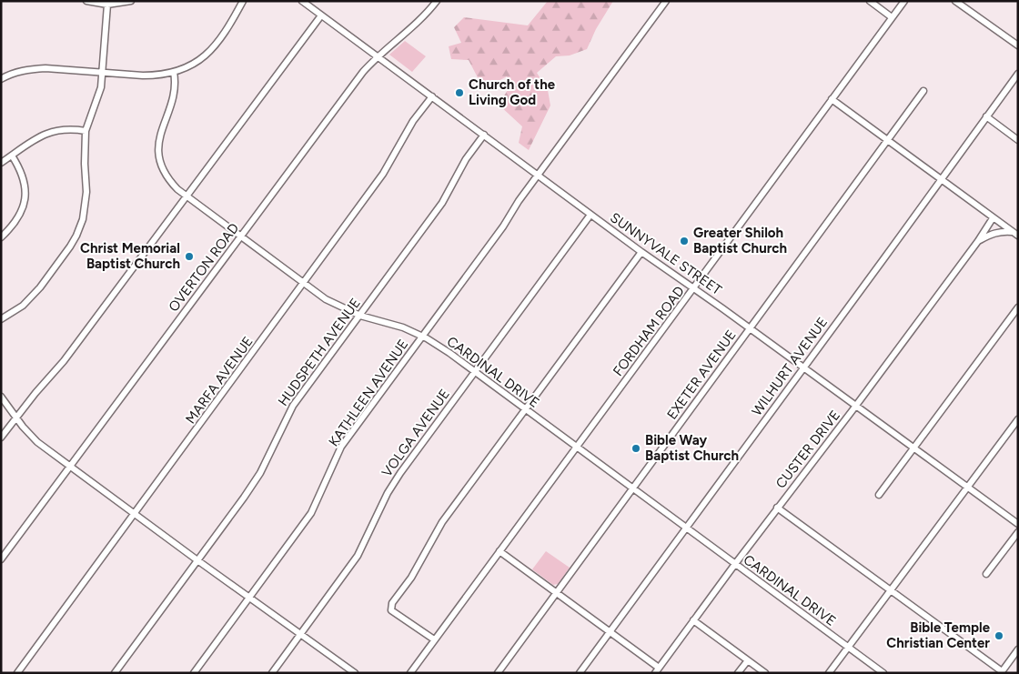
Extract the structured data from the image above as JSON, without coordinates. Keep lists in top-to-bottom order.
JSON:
{
  "streets": {
    "street": [
      "SUNNYVALE STREET",
      "OVERTON ROAD",
      "FORDHAM ROAD",
      "HUDSPETH AVENUE",
      "WILHURT AVENUE",
      "CARDINAL DRIVE",
      "EXETER AVENUE",
      "MARFA AVENUE",
      "KATHLEEN AVENUE",
      "VOLGA AVENUE",
      "CUSTER DRIVE"
    ]
  },
  "crossings": [
    ["SUNNYVALE STREET", "OVERTON ROAD"],
    ["SUNNYVALE STREET", "FORDHAM ROAD"],
    ["SUNNYVALE STREET", "HUDSPETH AVENUE"],
    ["SUNNYVALE STREET", "WILHURT AVENUE"],
    ["SUNNYVALE STREET", "EXETER AVENUE"],
    ["SUNNYVALE STREET", "MARFA AVENUE"],
    ["SUNNYVALE STREET", "KATHLEEN AVENUE"],
    ["SUNNYVALE STREET", "VOLGA AVENUE"],
    ["SUNNYVALE STREET", "CUSTER DRIVE"],
    ["OVERTON ROAD", "CARDINAL DRIVE"],
    ["FORDHAM ROAD", "CARDINAL DRIVE"],
    ["HUDSPETH AVENUE", "CARDINAL DRIVE"],
    ["WILHURT AVENUE", "CARDINAL DRIVE"],
    ["CARDINAL DRIVE", "EXETER AVENUE"],
    ["CARDINAL DRIVE", "MARFA AVENUE"],
    ["CARDINAL DRIVE", "KATHLEEN AVENUE"],
    ["CARDINAL DRIVE", "VOLGA AVENUE"],
    ["CARDINAL DRIVE", "CUSTER DRIVE"]
  ],
  "places": [
    "Church of the Living God",
    "Greater Shiloh Baptist Church",
    "Christ Memorial Baptist Church",
    "Bible Way Baptist Church",
    "Bible Temple Christian Center"
  ]
}
